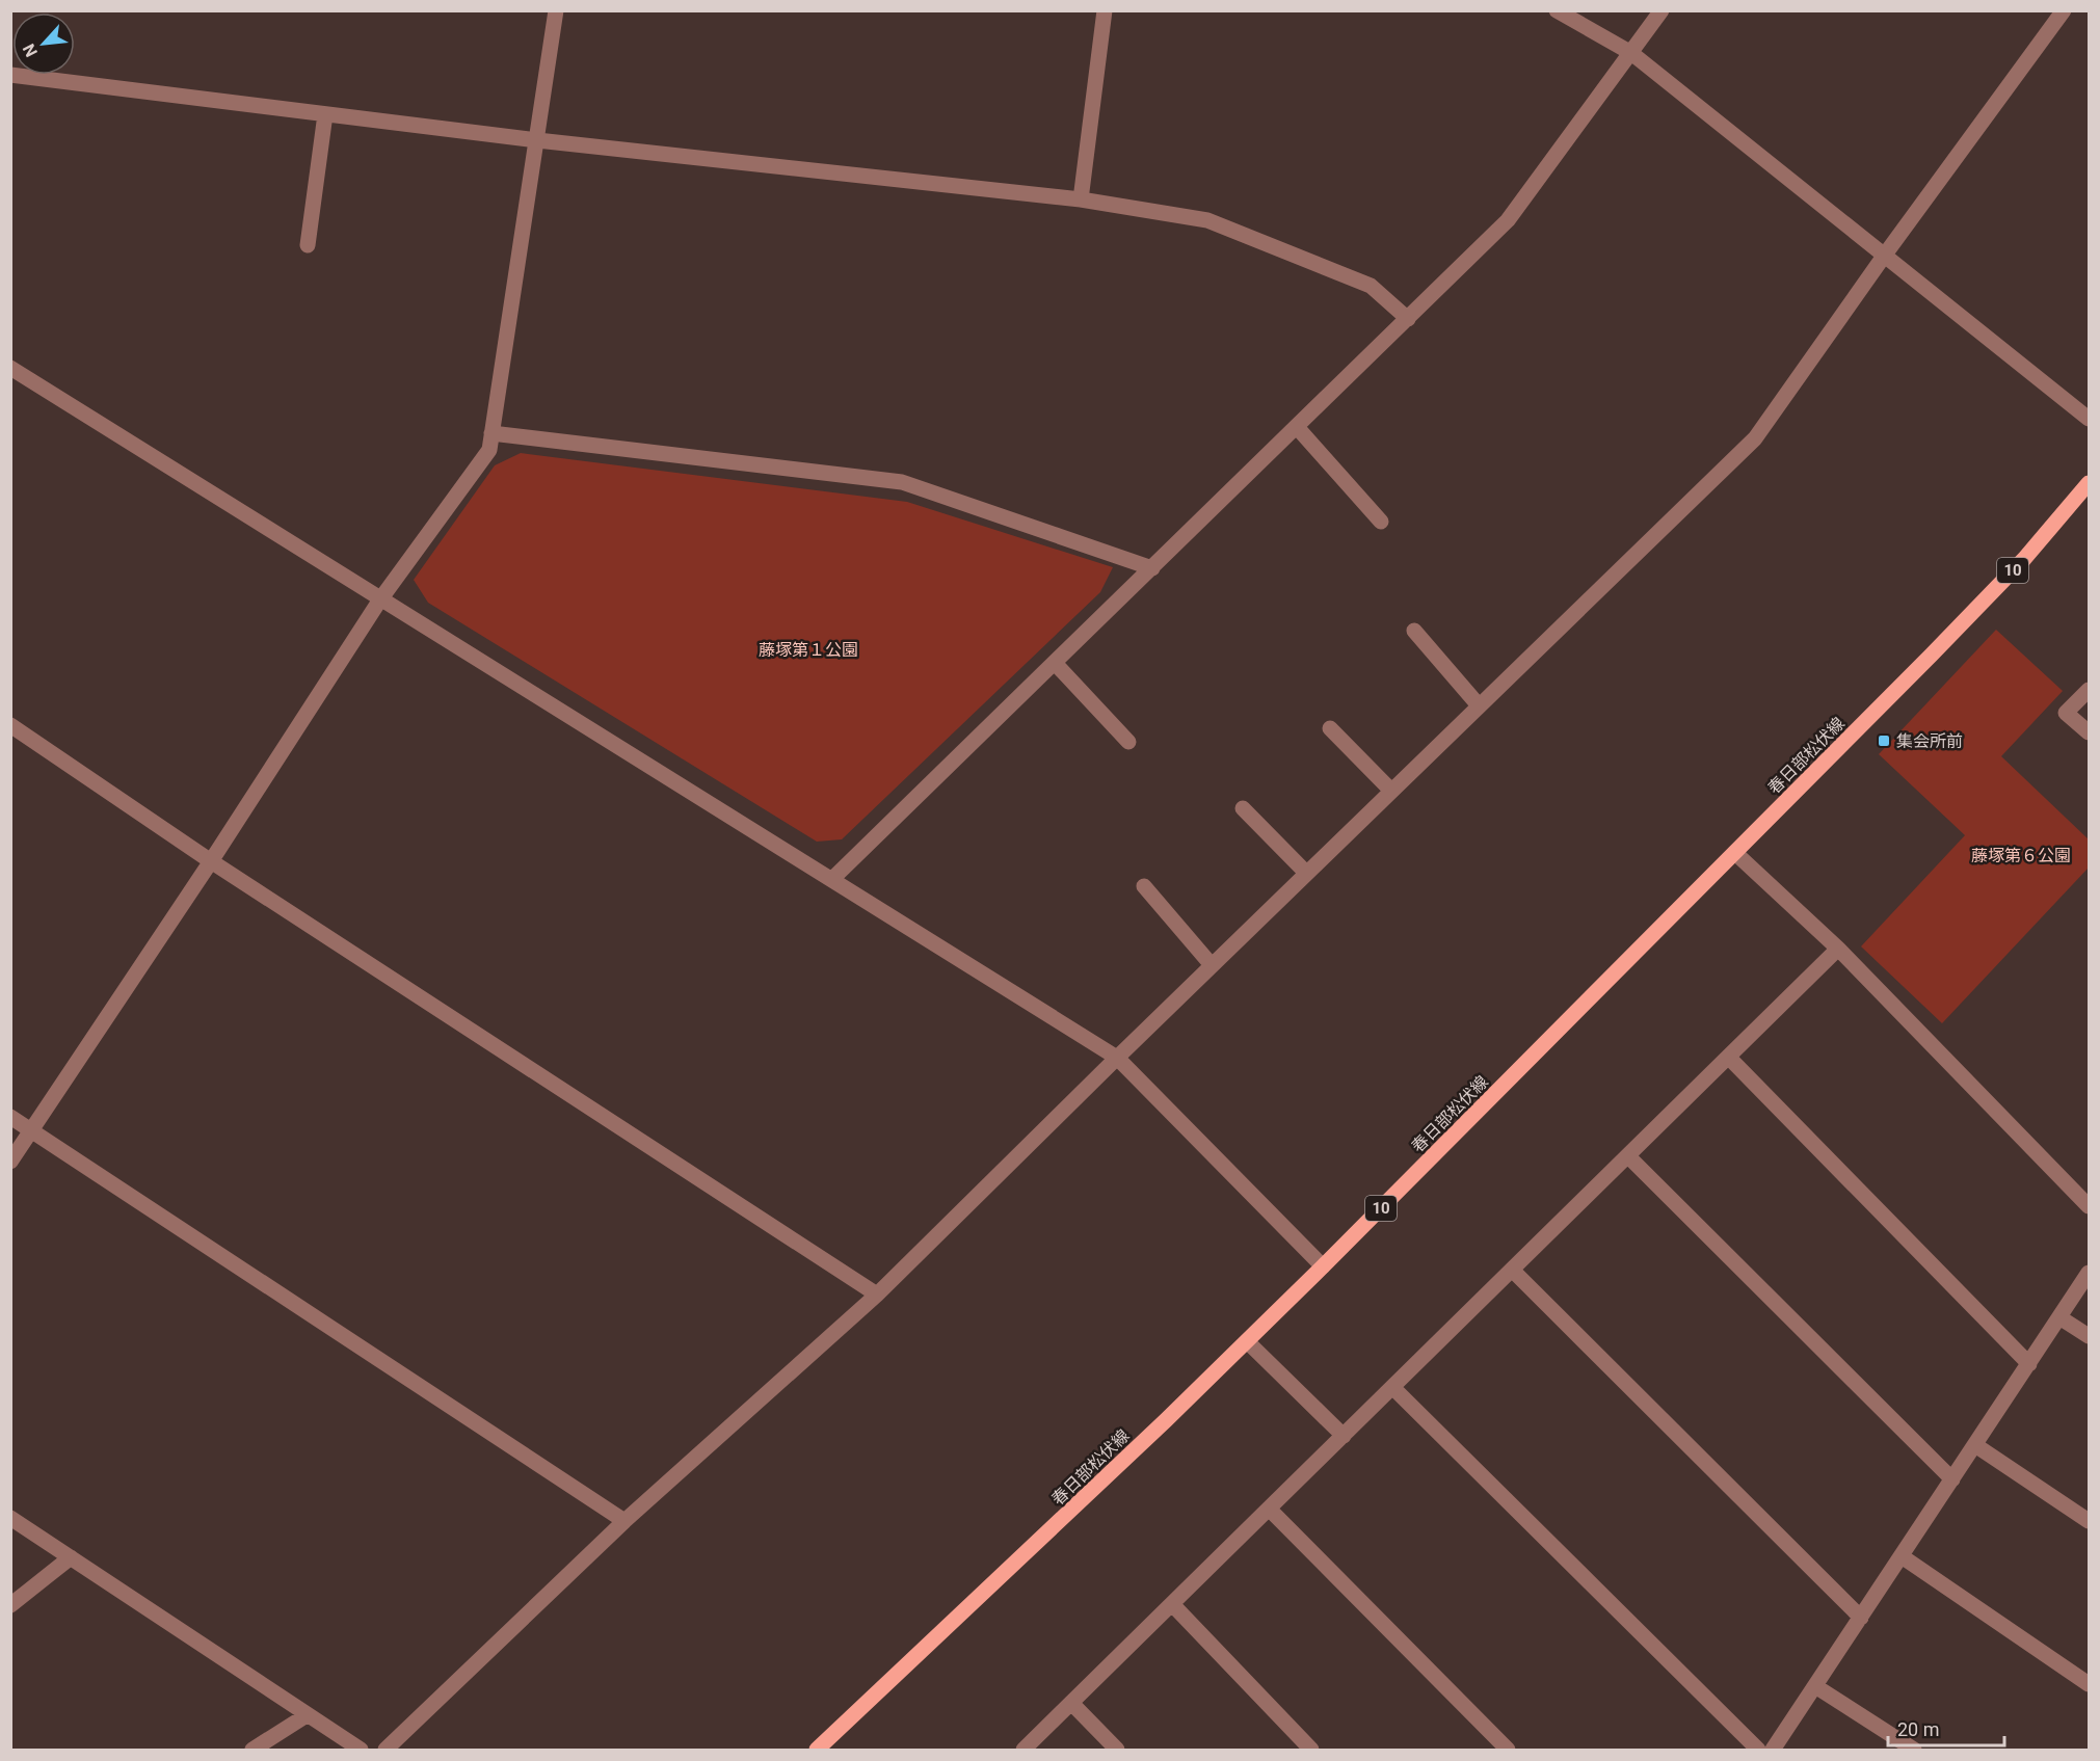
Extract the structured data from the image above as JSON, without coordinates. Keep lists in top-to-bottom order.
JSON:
{
  "streets": {
    "main road": ["10", "春日部松伏線"]
  },
  "parks": ["藤塚第１公園", "藤塚第６公園"],
  "places": {
    "transit": ["集会所前"]
  },
  "scale_bar": "20 m",
  "north": "bottom left"
}
